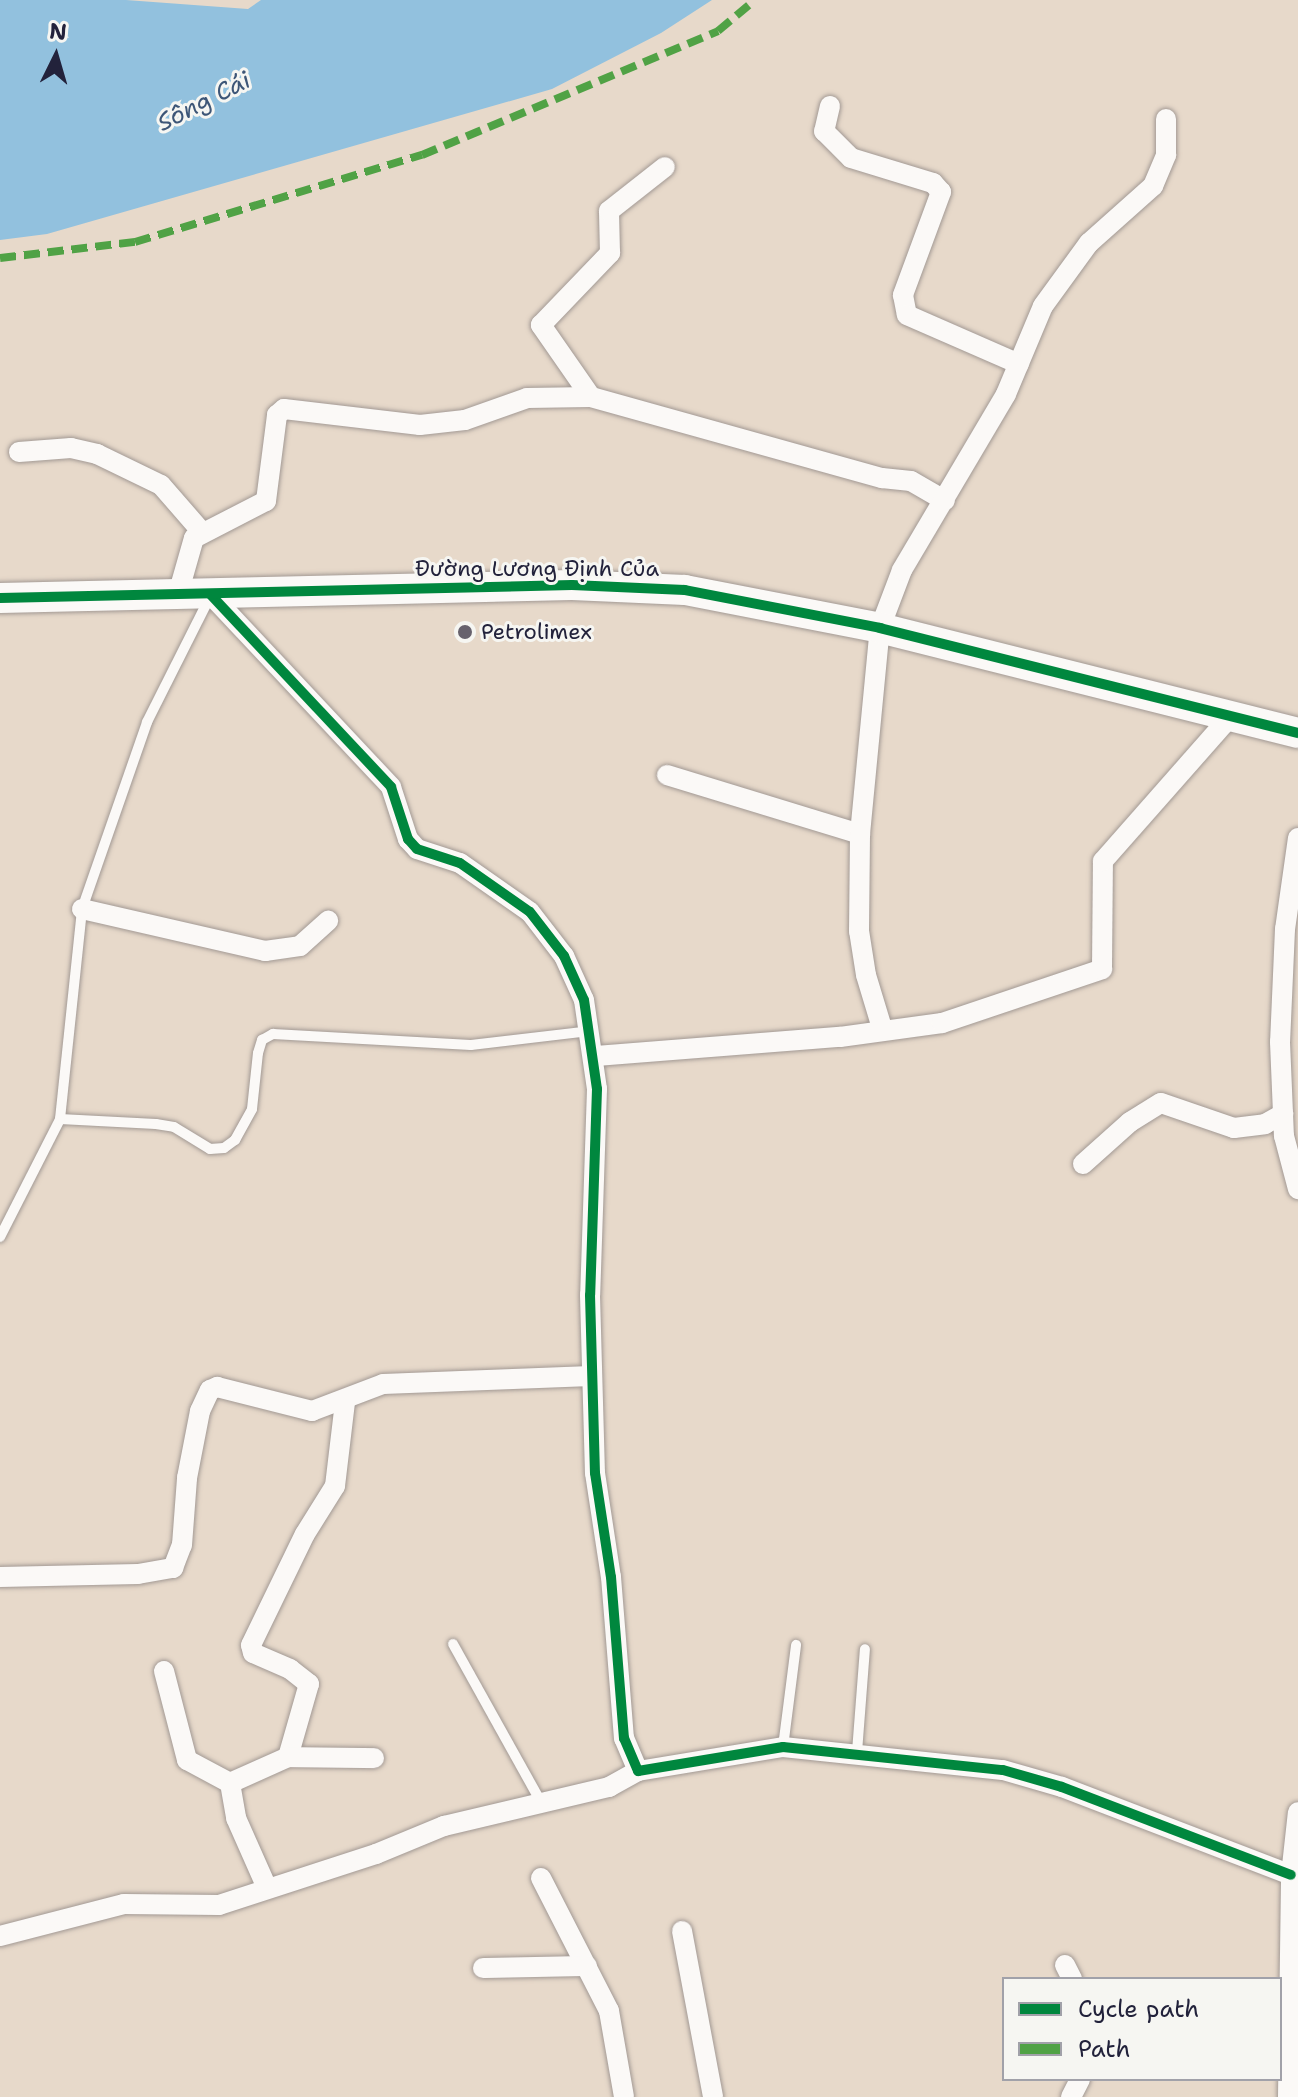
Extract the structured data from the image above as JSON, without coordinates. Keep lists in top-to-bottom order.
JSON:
{
  "streets": {
    "street": ["Đường Lương Định Của"]
  },
  "water": ["Sông Cái"],
  "places": ["Petrolimex"],
  "legend": ["Cycle path", "Path"],
  "north": "top"
}
